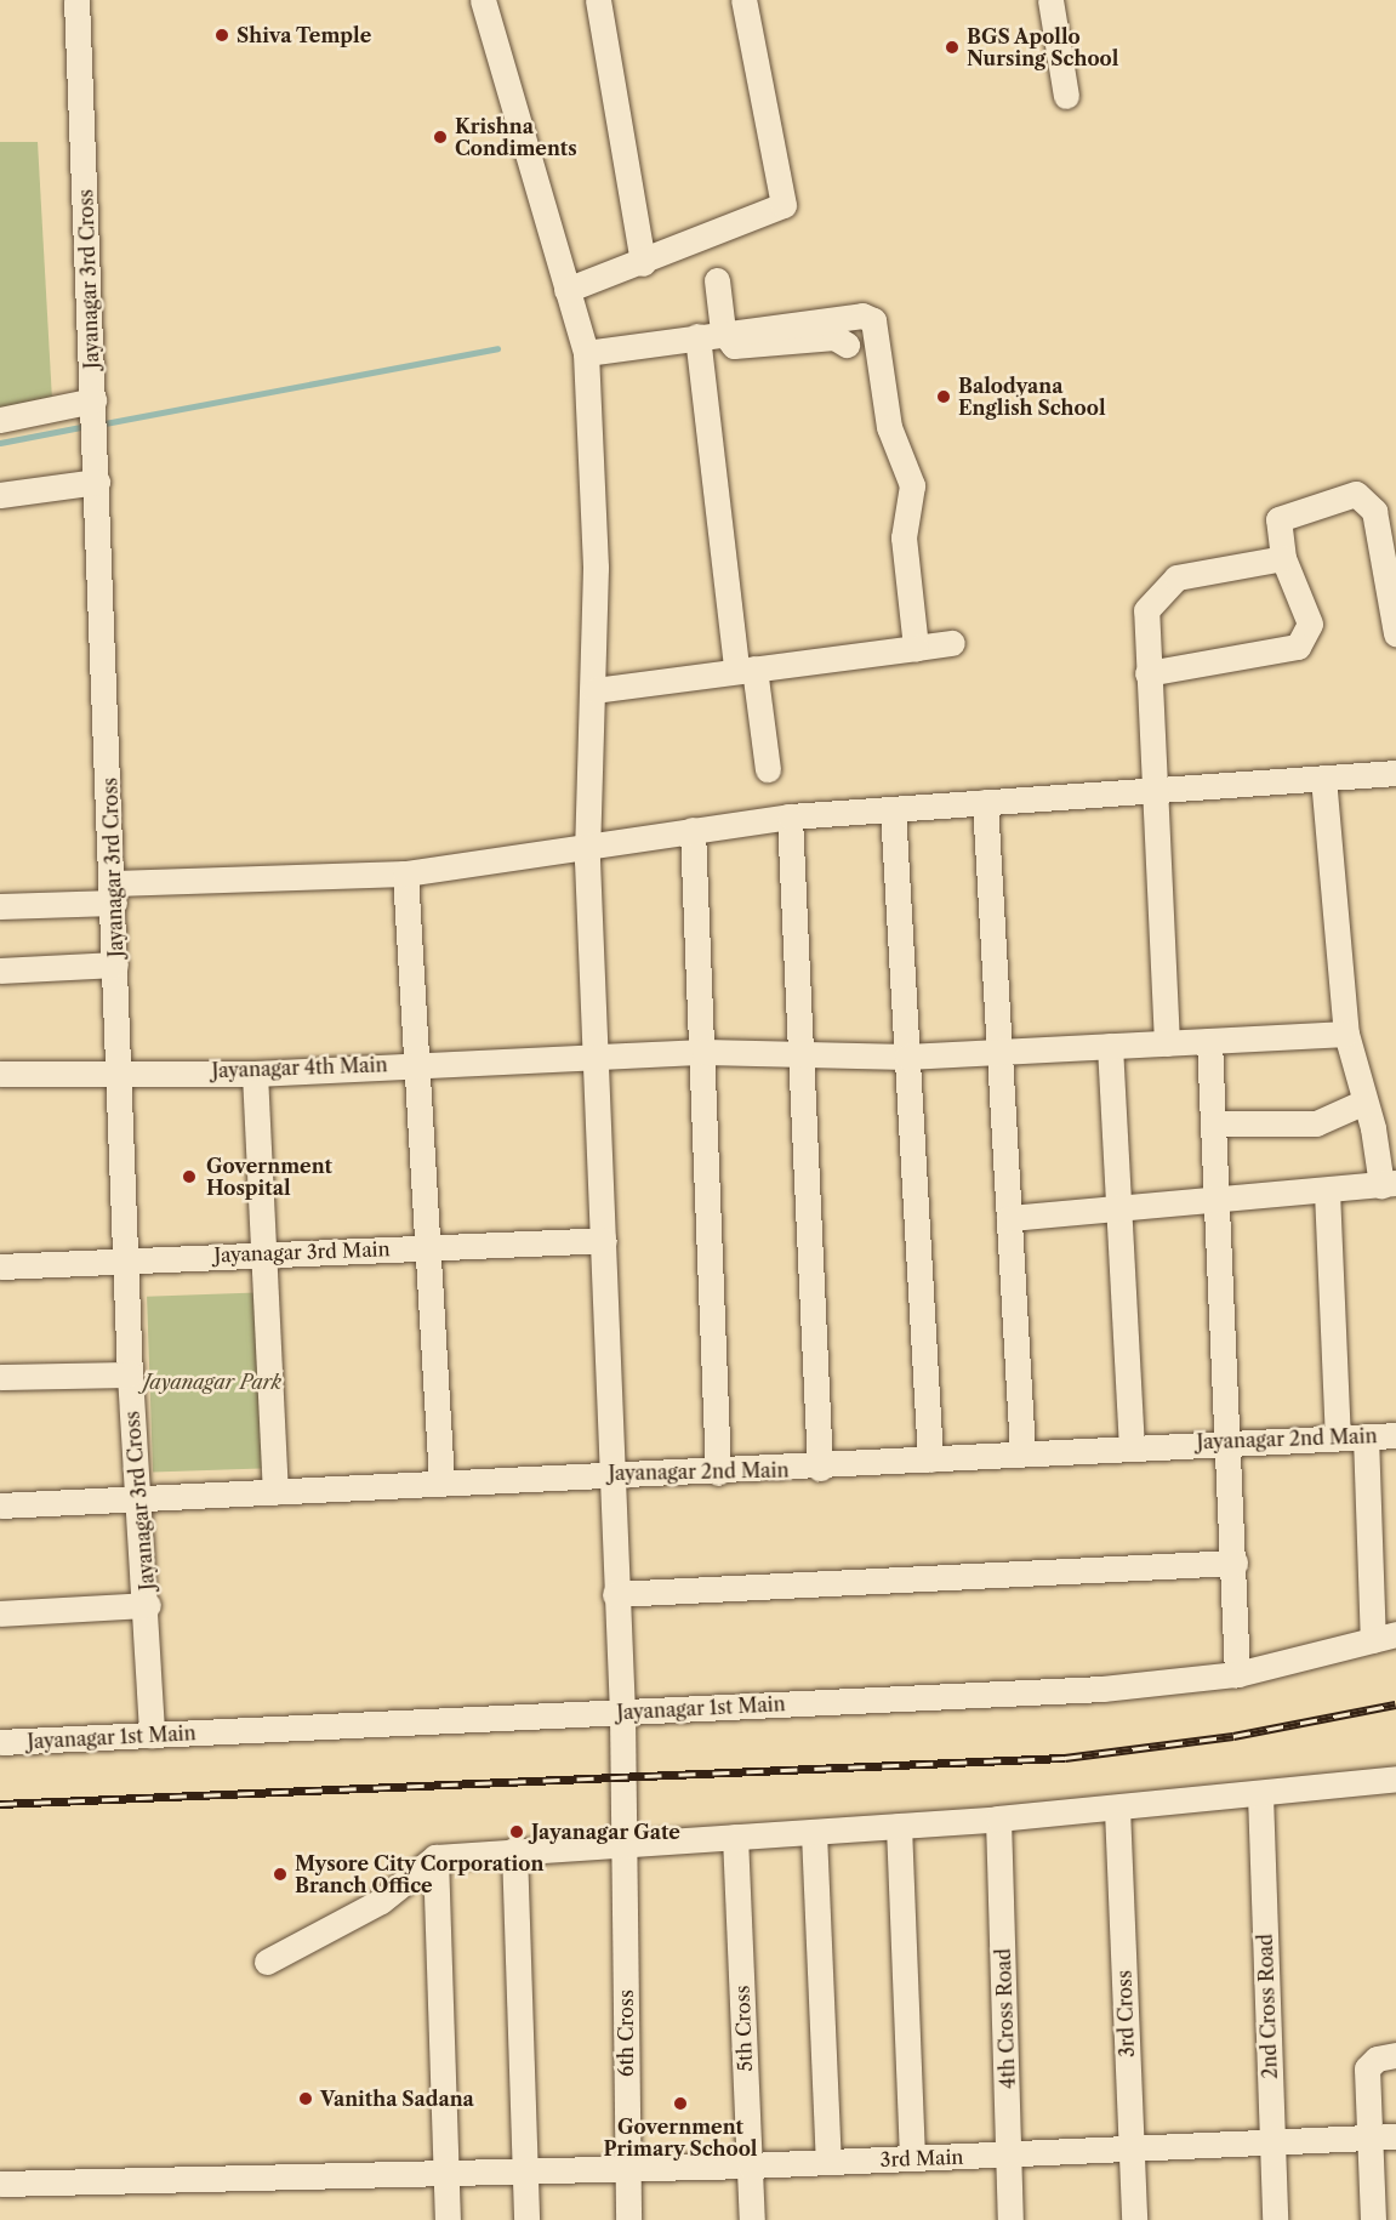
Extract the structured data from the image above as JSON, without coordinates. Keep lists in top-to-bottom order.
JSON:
{
  "streets": {
    "street": [
      "Jayanagar 3rd Cross",
      "Jayanagar 4th Main",
      "Jayanagar 3rd Main",
      "Jayanagar 2nd Main",
      "Jayanagar 1st Main",
      "2nd Cross Road",
      "3rd Cross",
      "4th Cross Road",
      "5th Cross",
      "6th Cross",
      "3rd Main"
    ]
  },
  "crossings": [
    ["Jayanagar 3rd Cross", "Jayanagar 4th Main"],
    ["Jayanagar 3rd Cross", "Jayanagar 3rd Main"],
    ["Jayanagar 3rd Cross", "Jayanagar 2nd Main"],
    ["Jayanagar 3rd Cross", "Jayanagar 1st Main"],
    ["Jayanagar 4th Main", "6th Cross"],
    ["Jayanagar 3rd Main", "6th Cross"],
    ["Jayanagar 2nd Main", "6th Cross"],
    ["Jayanagar 1st Main", "6th Cross"],
    ["2nd Cross Road", "3rd Main"],
    ["3rd Cross", "3rd Main"],
    ["4th Cross Road", "3rd Main"],
    ["5th Cross", "3rd Main"],
    ["6th Cross", "3rd Main"]
  ],
  "parks": ["Jayanagar Park"],
  "places": [
    "Shiva Temple",
    "BGS Apollo Nursing School",
    "Krishna Condiments",
    "Balodyana English School",
    "Government Hospital",
    "Jayanagar Gate",
    "Mysore City Corporation Branch Office",
    "Vanitha Sadana",
    "Government Primary School"
  ]
}
